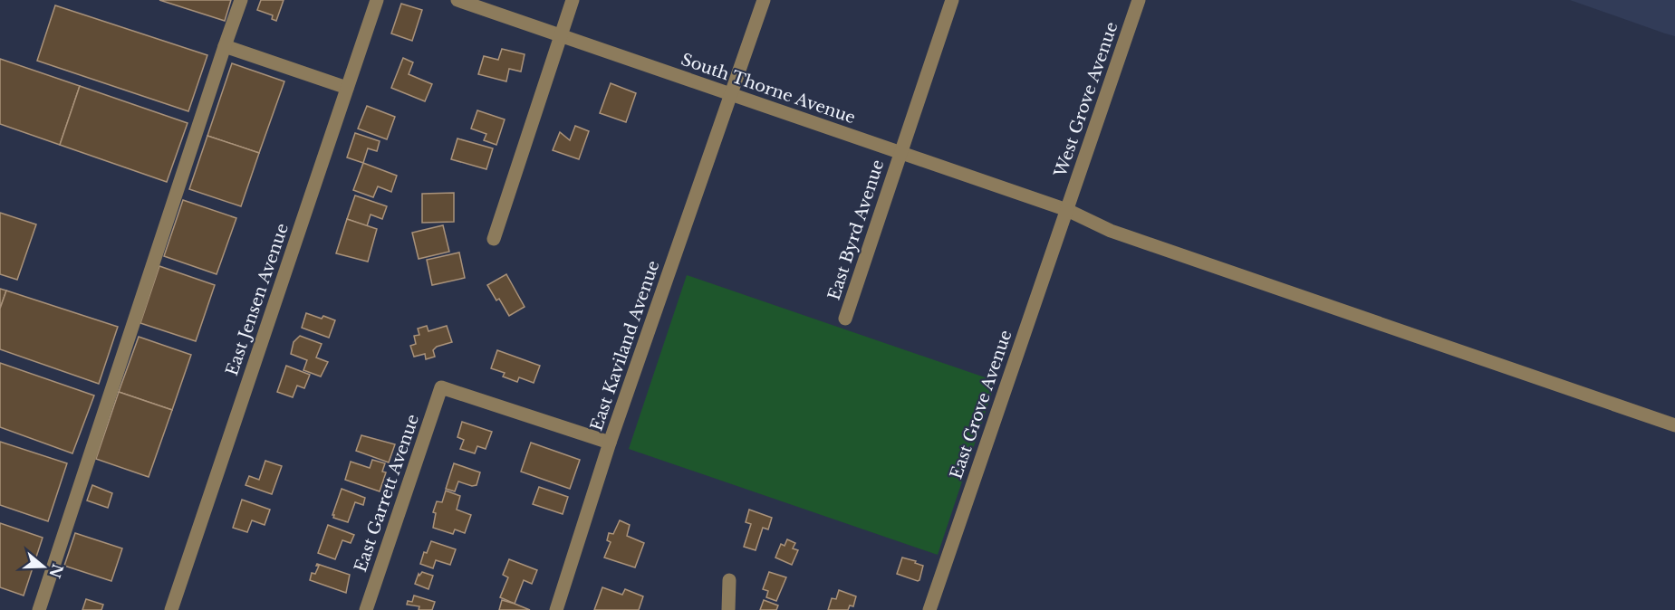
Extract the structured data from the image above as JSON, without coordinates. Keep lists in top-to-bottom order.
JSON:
{
  "streets": {
    "street": [
      "South Thorne Avenue",
      "West Grove Avenue",
      "East Byrd Avenue",
      "East Jensen Avenue",
      "East Kaviland Avenue",
      "East Grove Avenue",
      "East Garrett Avenue"
    ]
  },
  "crossings": [
    ["South Thorne Avenue", "West Grove Avenue"],
    ["South Thorne Avenue", "East Byrd Avenue"],
    ["South Thorne Avenue", "East Kaviland Avenue"],
    ["South Thorne Avenue", "East Grove Avenue"],
    ["West Grove Avenue", "East Grove Avenue"],
    ["East Kaviland Avenue", "East Garrett Avenue"]
  ],
  "north": "right"
}
